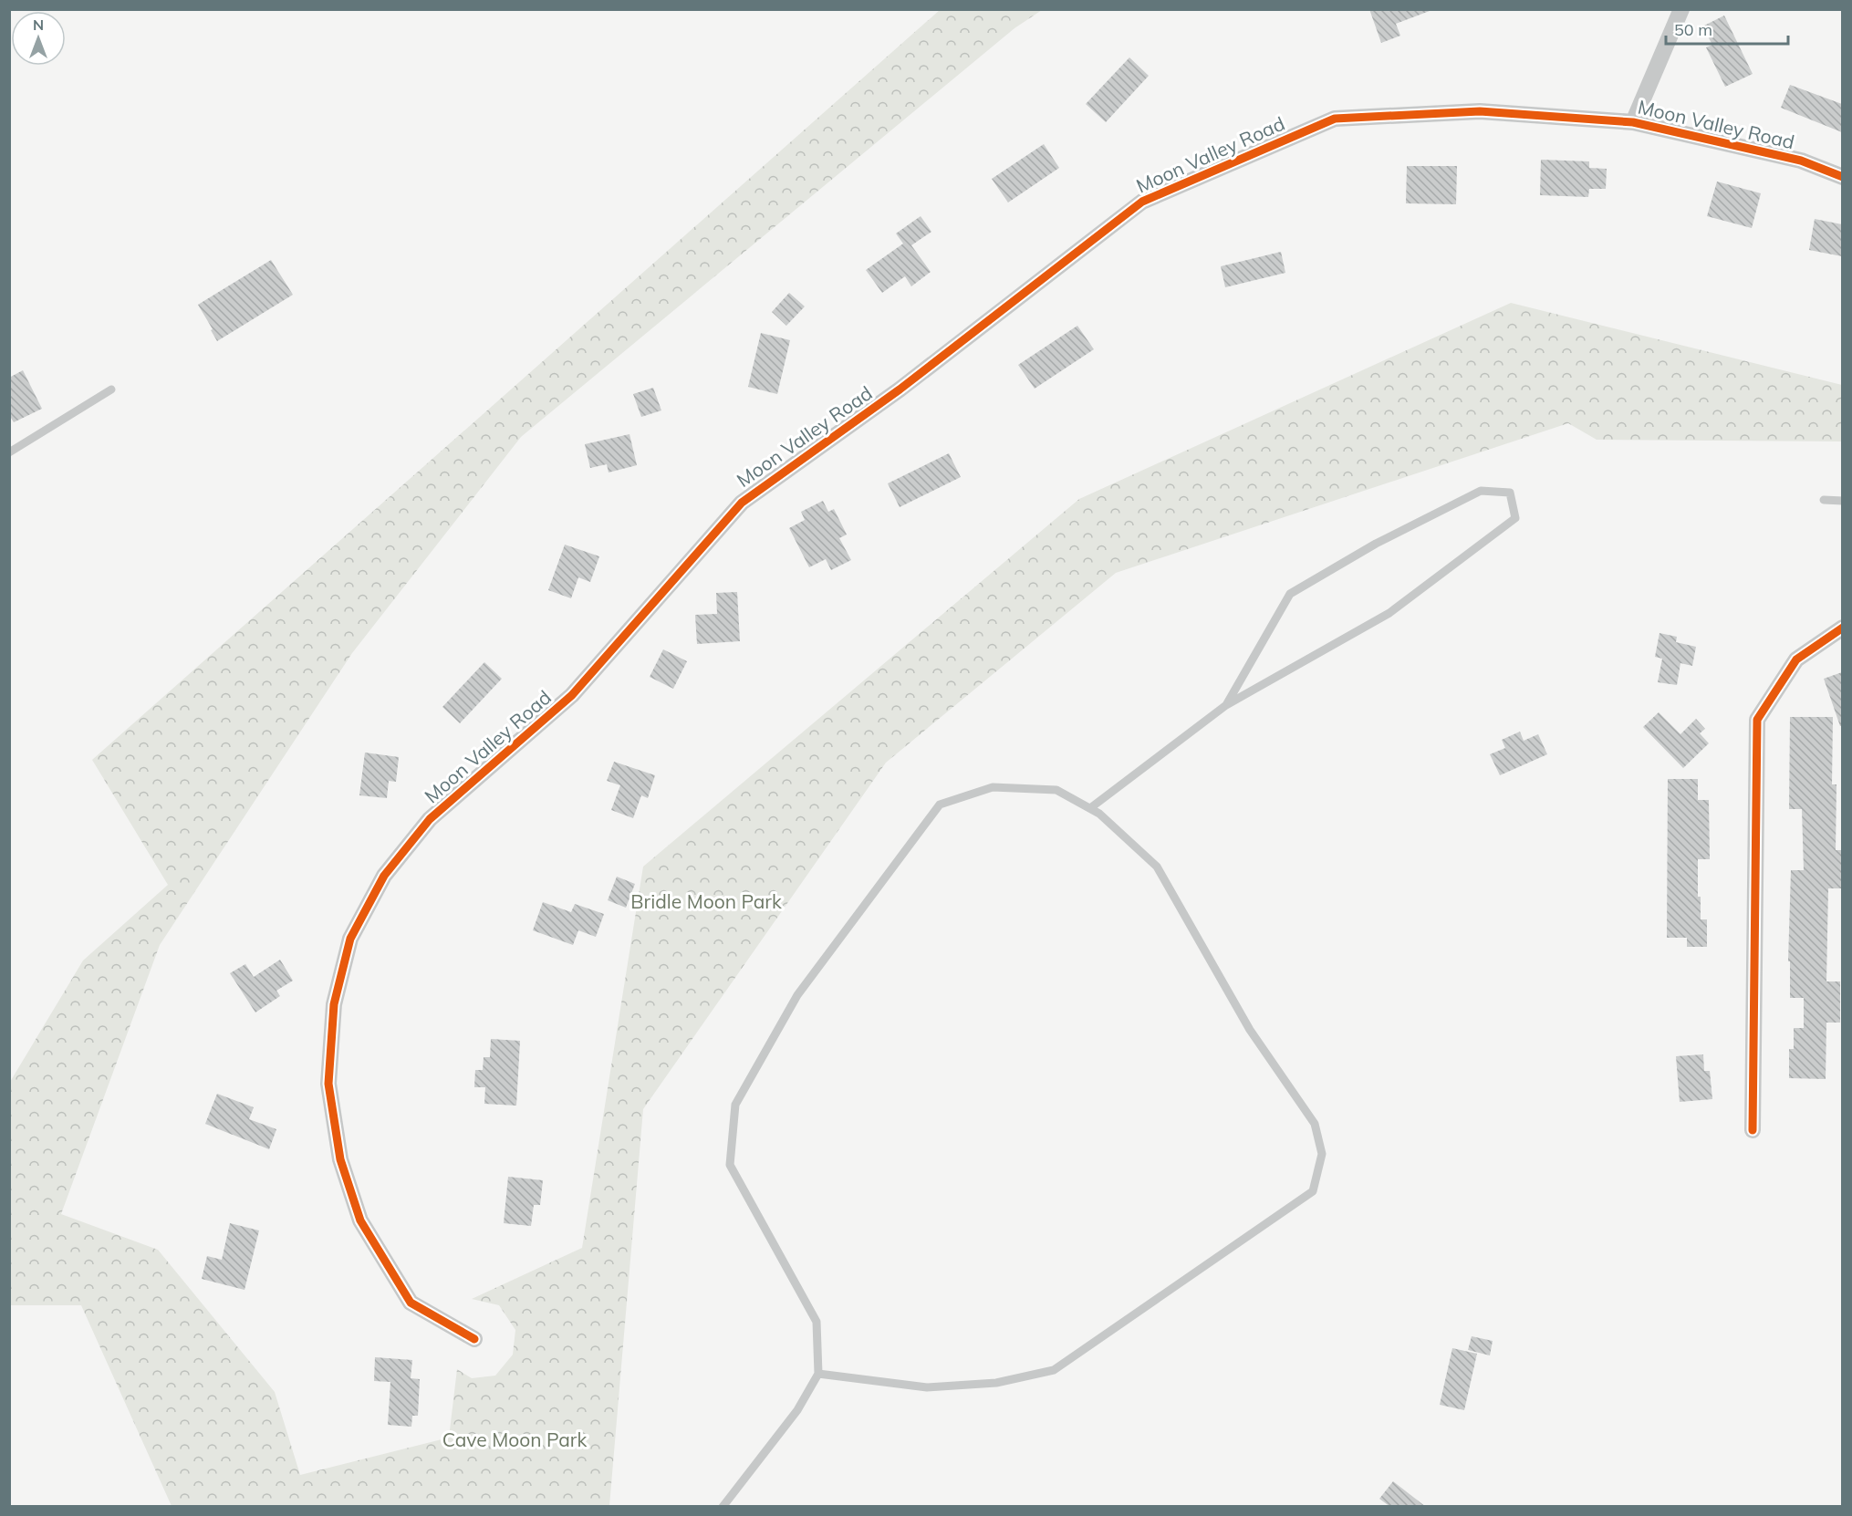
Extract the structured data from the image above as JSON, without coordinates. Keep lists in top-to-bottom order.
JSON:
{
  "streets": {
    "street": ["Moon Valley Road"]
  },
  "parks": ["Bridle Moon Park", "Cave Moon Park"],
  "scale_bar": "50 m",
  "north": "top"
}
